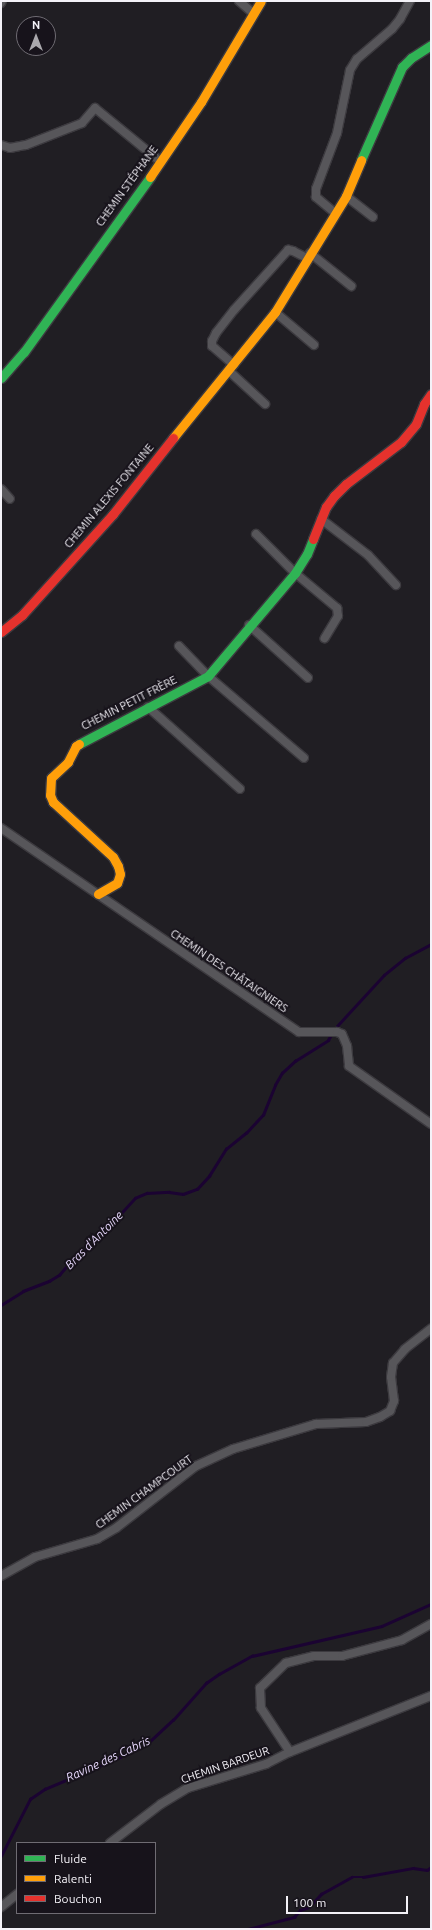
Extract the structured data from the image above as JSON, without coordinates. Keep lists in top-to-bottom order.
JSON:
{
  "streets": {
    "street": [
      "CHEMIN STÉPHANE",
      "CHEMIN ALEXIS FONTAINE",
      "CHEMIN PETIT FRÈRE",
      "CHEMIN DES CHÂTAIGNIERS",
      "CHEMIN CHAMPCOURT",
      "CHEMIN BARDEUR"
    ]
  },
  "crossings": [
    ["CHEMIN PETIT FRÈRE", "CHEMIN DES CHÂTAIGNIERS"]
  ],
  "water": ["Bras d'Antoine", "Ravine des Cabris"],
  "legend": ["Fluide", "Ralenti", "Bouchon"],
  "scale_bar": "100 m",
  "north": "top"
}
